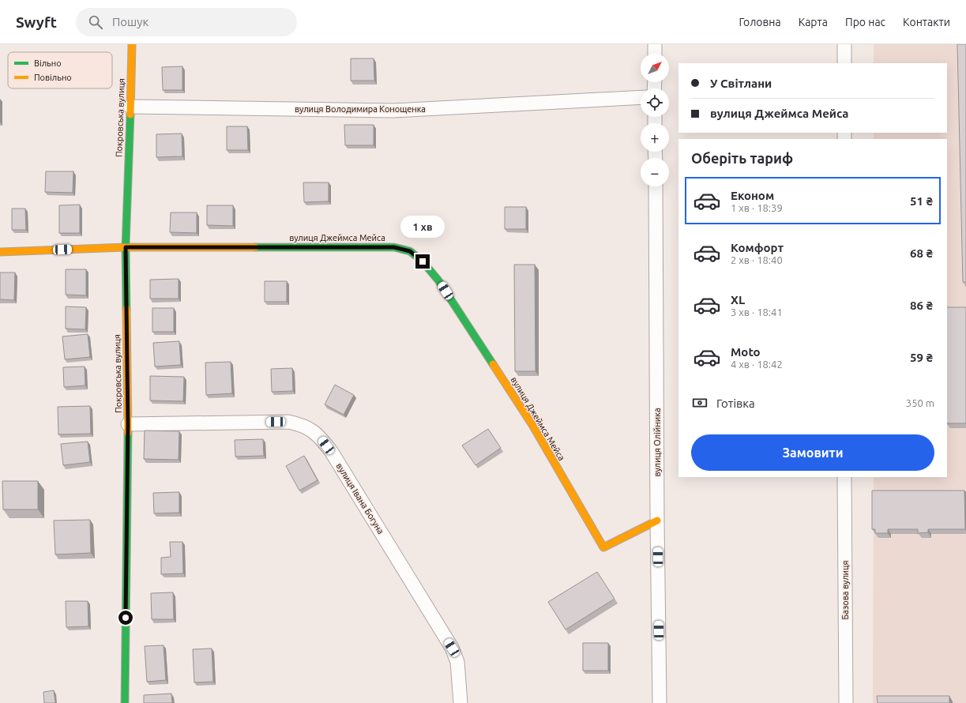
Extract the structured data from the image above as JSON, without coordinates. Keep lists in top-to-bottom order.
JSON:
{
  "streets": {
    "street": [
      "вулиця Володимира Конощенка",
      "Покровська вулиця",
      "вулиця Джеймса Мейса",
      "вулиця Олійника",
      "вулиця Івана Богуна",
      "Базова вулиця"
    ]
  },
  "crossings": [
    ["вулиця Володимира Конощенка", "Покровська вулиця"],
    ["Покровська вулиця", "вулиця Джеймса Мейса"],
    ["Покровська вулиця", "вулиця Івана Богуна"],
    ["вулиця Джеймса Мейса", "вулиця Олійника"]
  ],
  "legend": ["Вільно", "Повільно"],
  "north": "top right",
  "page": {
    "header": "Swyft",
    "search": "Пошук",
    "nav": [
      "Головна",
      "Карта",
      "Про нас",
      "Контакти"
    ],
    "map_buttons": ["+", "−"],
    "banner": ["У Світлани", "вулиця Джеймса Мейса"],
    "heading": "Оберіть тариф",
    "list": [
      {
        "name": "Економ",
        "note": "1 хв · 18:39",
        "value": "51 ₴"
      },
      {
        "name": "Комфорт",
        "note": "2 хв · 18:40",
        "value": "68 ₴"
      },
      {
        "name": "XL",
        "note": "3 хв · 18:41",
        "value": "86 ₴"
      },
      {
        "name": "Moto",
        "note": "4 хв · 18:42",
        "value": "59 ₴"
      }
    ],
    "bubble": "1 хв",
    "pay": ["Готівка", "350 m"],
    "buttons": "Замовити"
  }
}
